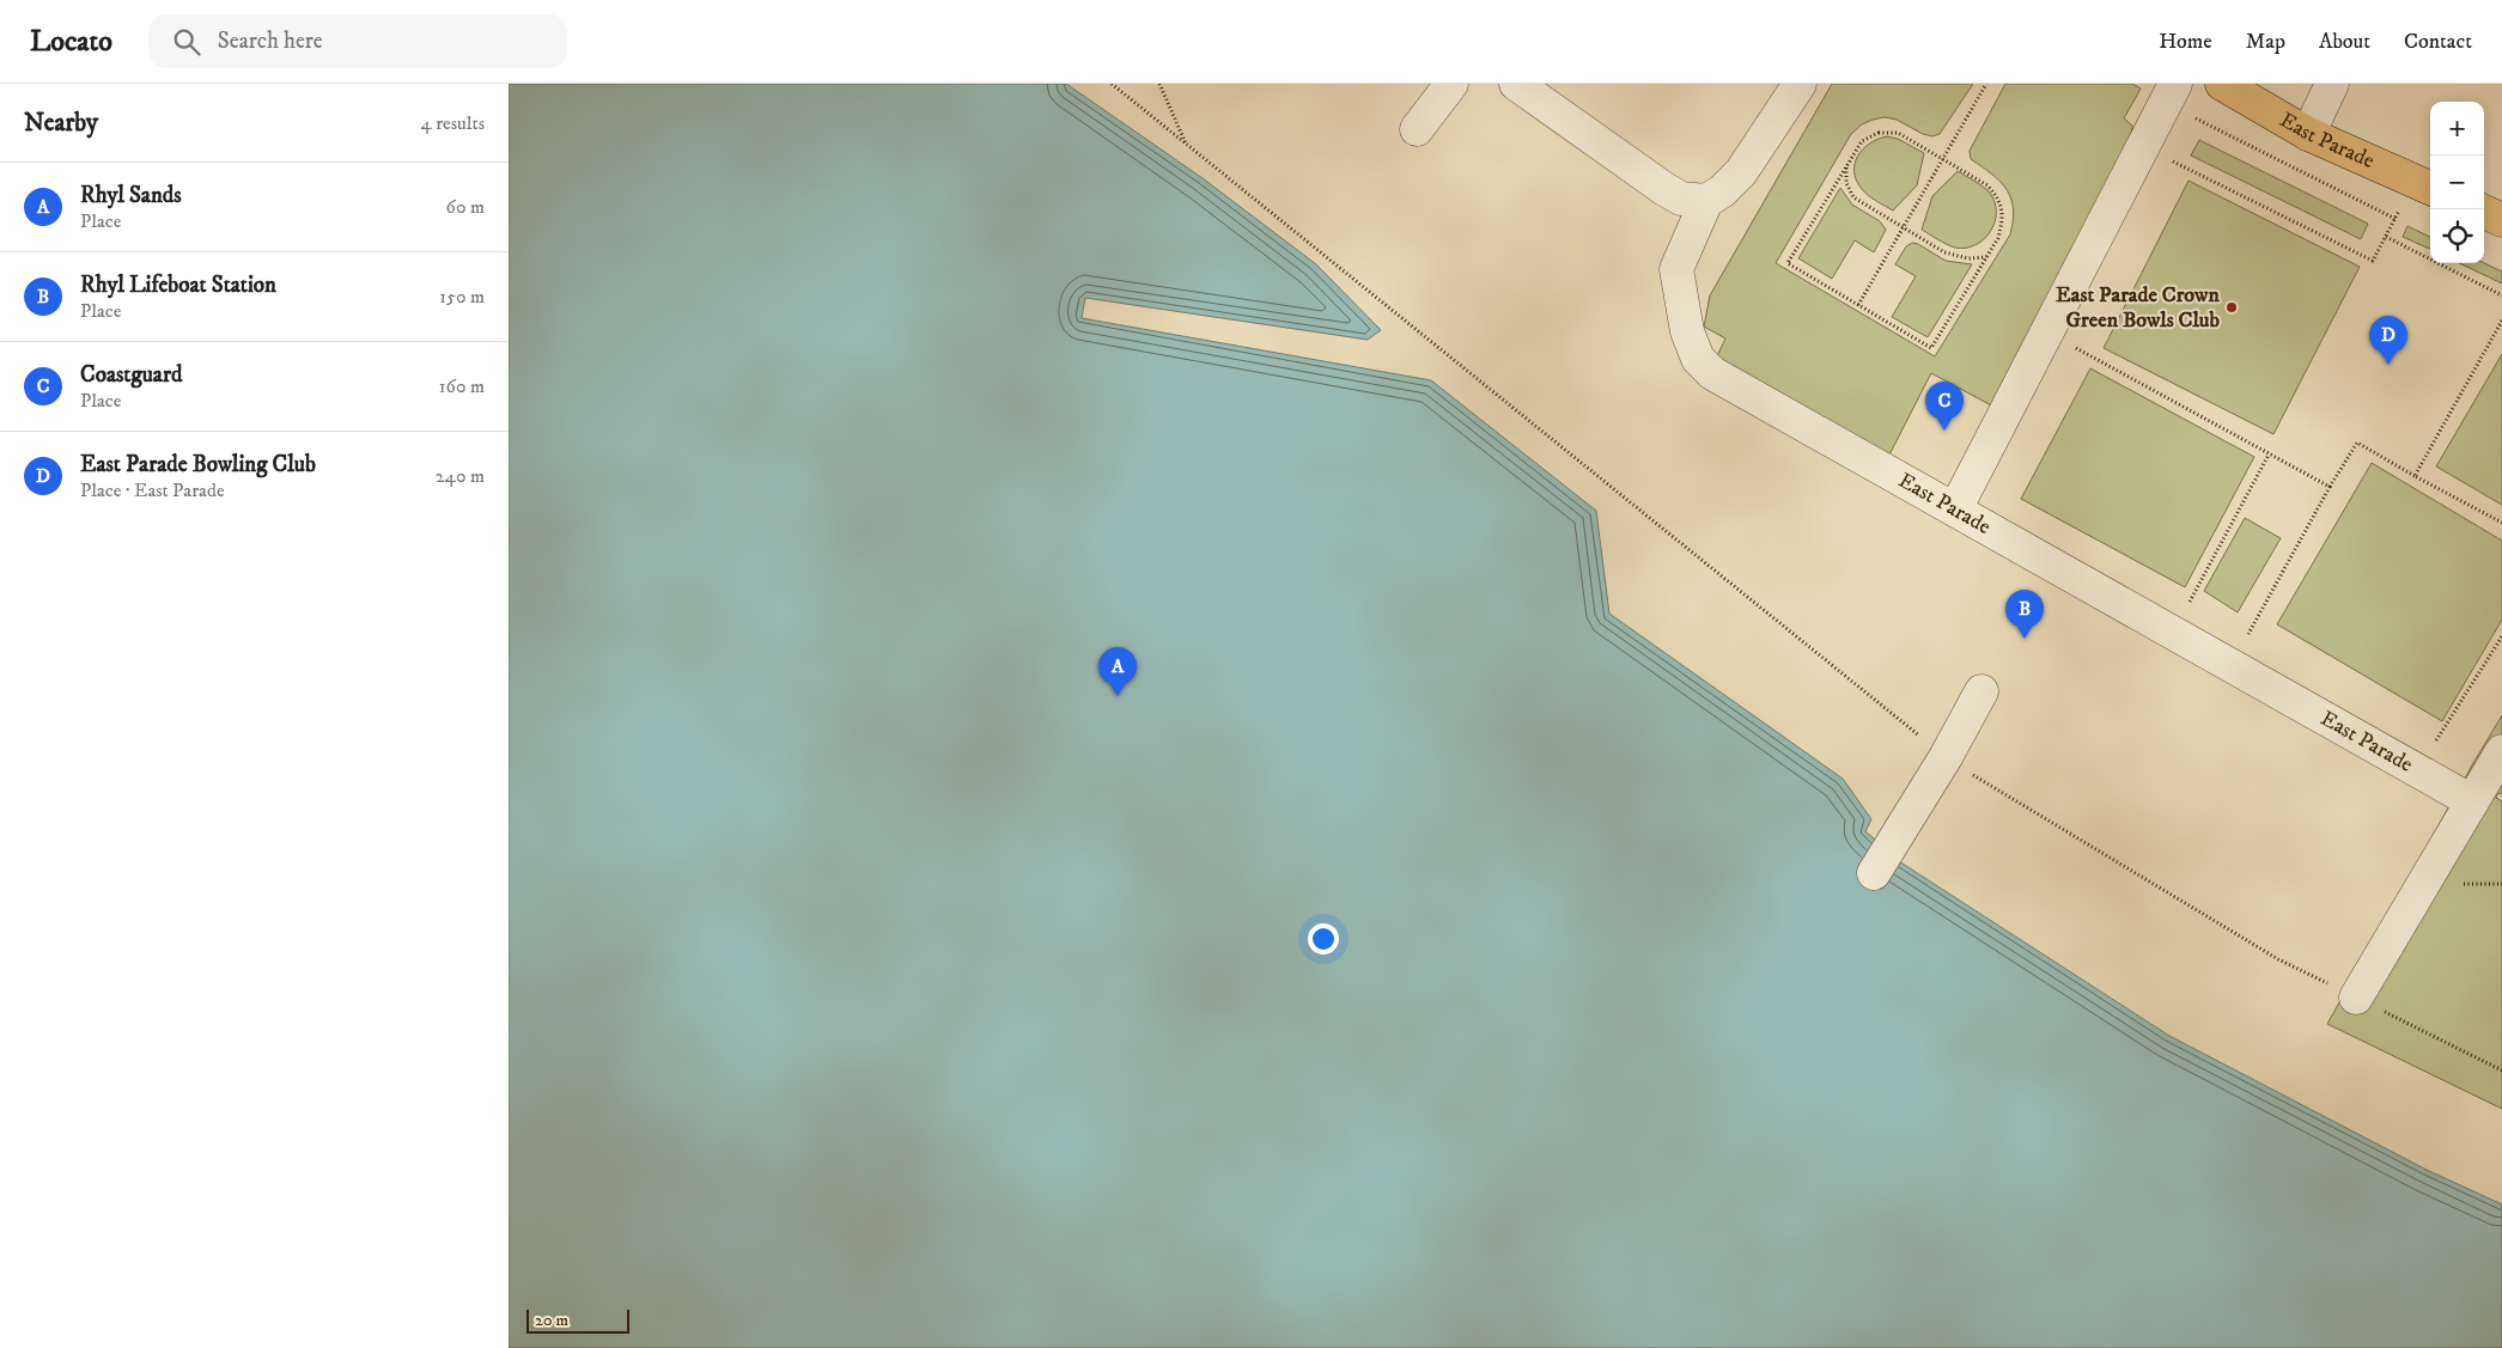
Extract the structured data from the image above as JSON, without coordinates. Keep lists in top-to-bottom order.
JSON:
{
  "streets": {
    "main road": ["East Parade"]
  },
  "places": ["East Parade Crown Green Bowls Club"],
  "scale_bar": "20 m",
  "page": {
    "header": "Locato",
    "search": "Search here",
    "nav": [
      "Home",
      "Map",
      "About",
      "Contact"
    ],
    "heading": ["Nearby", "4 results"],
    "map_buttons": ["+", "−"],
    "list": [
      {
        "mark": "A",
        "name": "Rhyl Sands",
        "note": "Place",
        "value": "60 m"
      },
      {
        "mark": "B",
        "name": "Rhyl Lifeboat Station",
        "note": "Place",
        "value": "150 m"
      },
      {
        "mark": "C",
        "name": "Coastguard",
        "note": "Place",
        "value": "160 m"
      },
      {
        "mark": "D",
        "name": "East Parade Bowling Club",
        "note": "Place · East Parade",
        "value": "240 m"
      }
    ],
    "pins": [
      "D",
      "C",
      "B",
      "A"
    ],
    "scale": "20 m"
  }
}
